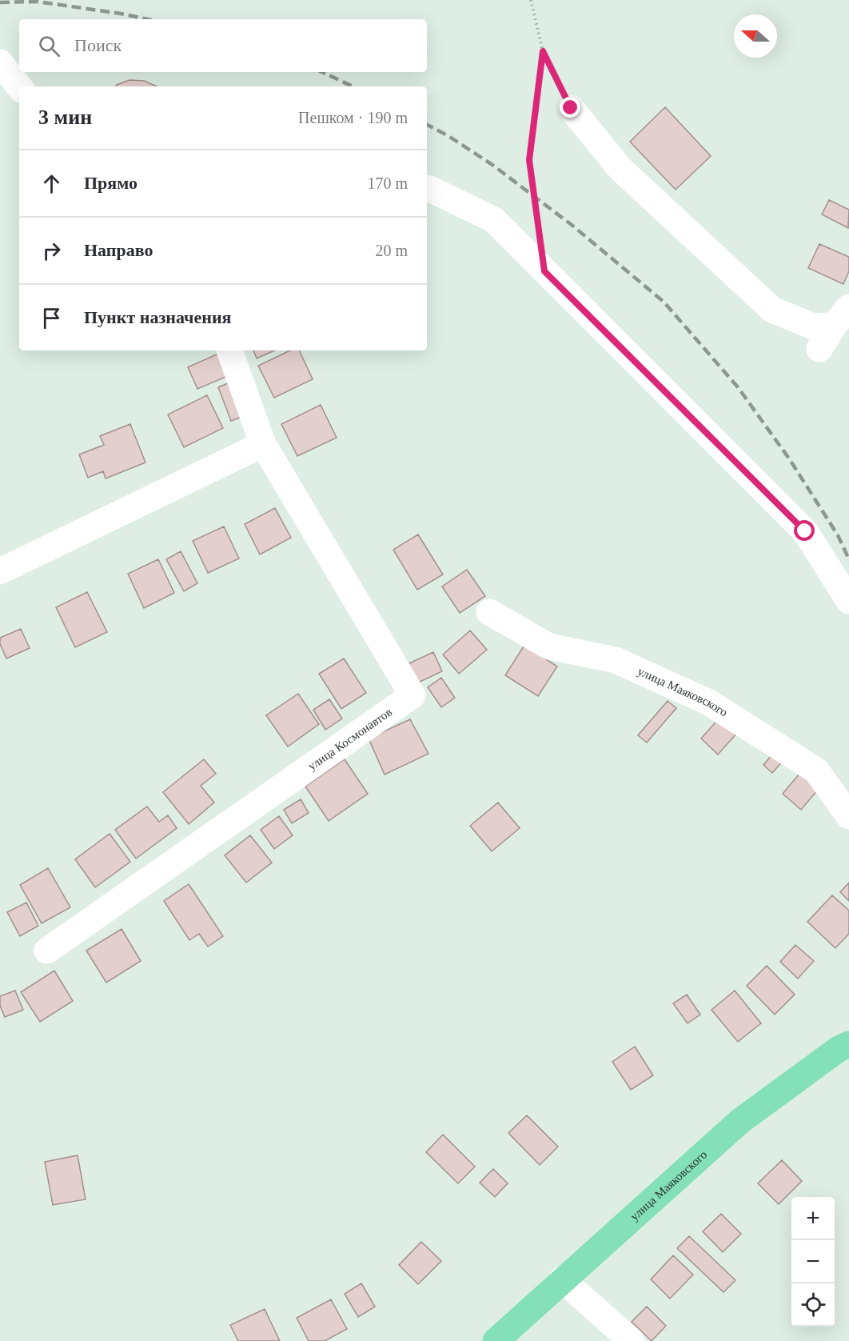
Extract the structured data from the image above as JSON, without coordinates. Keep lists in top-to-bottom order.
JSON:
{
  "streets": {
    "main road": ["улица Маяковского"],
    "street": ["улица Космонавтов"]
  },
  "north": "left",
  "page": {
    "search": "Поиск",
    "heading": ["3 мин", "Пешком · 190 m"],
    "list": [
      ["Прямо", "170 m"],
      ["Направо", "20 m"],
      "Пункт назначения"
    ],
    "map_buttons": ["+", "−"]
  }
}
